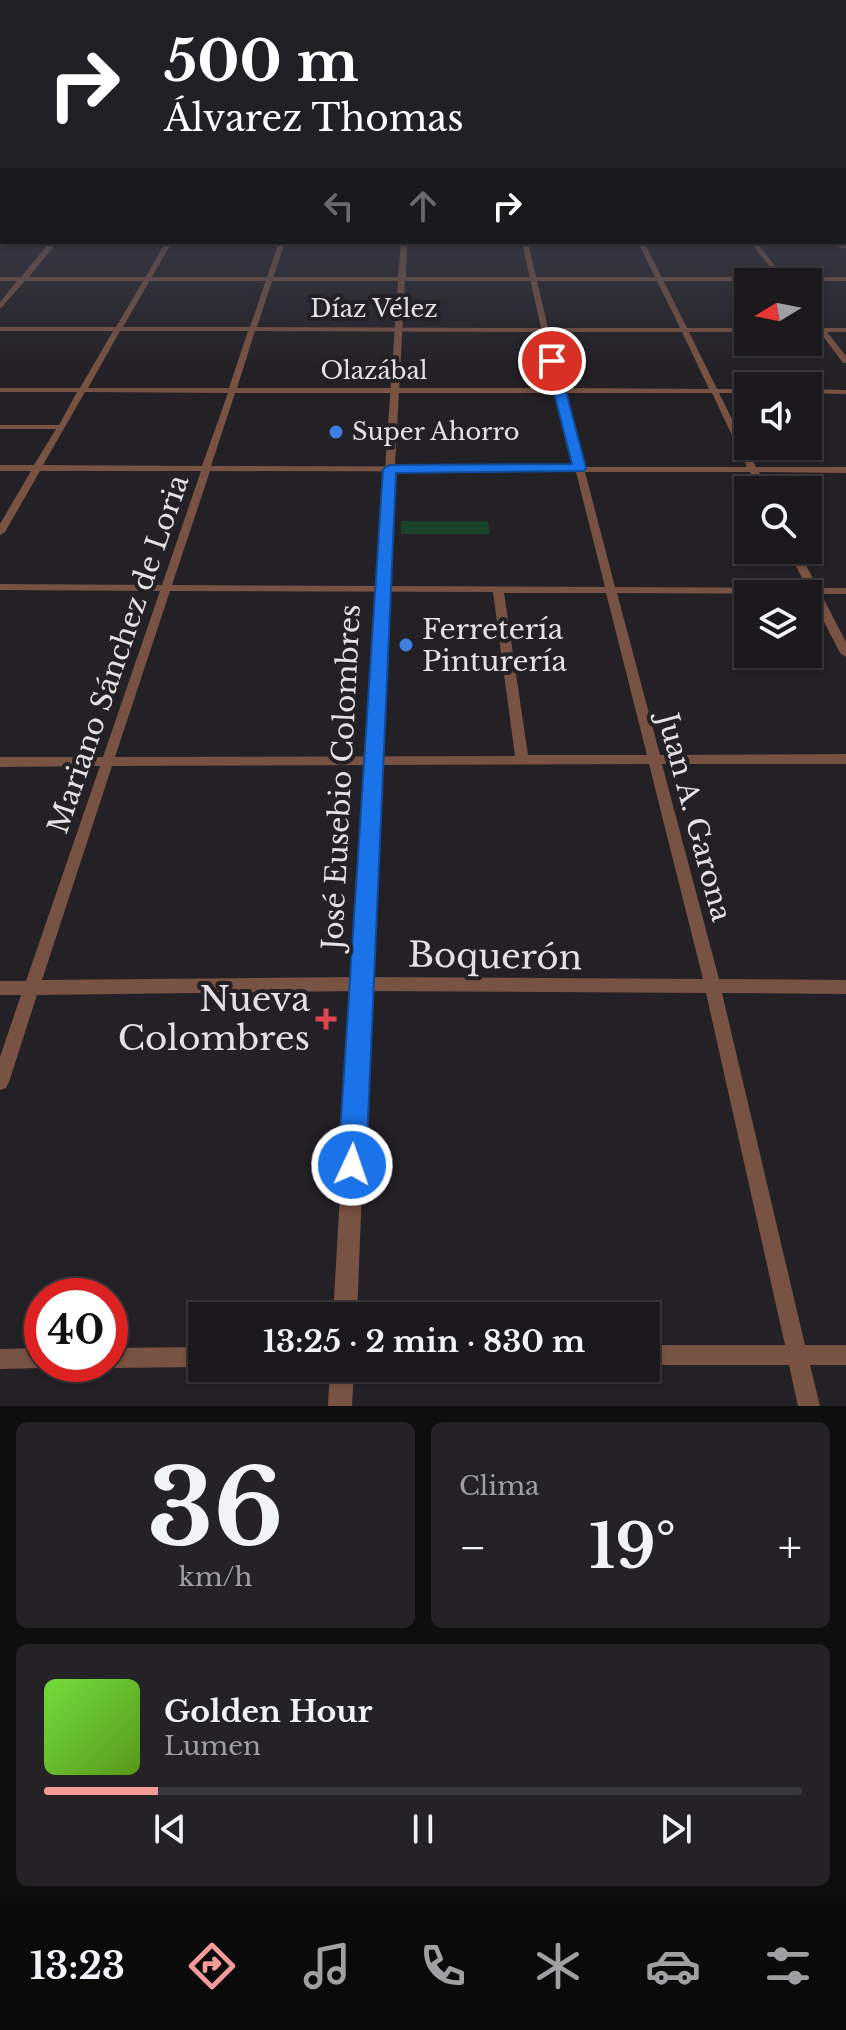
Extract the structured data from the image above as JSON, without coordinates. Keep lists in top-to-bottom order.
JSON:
{
  "streets": {
    "street": [
      "Díaz Vélez",
      "Olazábal",
      "Mariano Sánchez de Loria",
      "José Eusebio Colombres",
      "Juan A. Garona",
      "Boquerón"
    ]
  },
  "crossings": [
    ["Díaz Vélez", "Mariano Sánchez de Loria"],
    ["Díaz Vélez", "José Eusebio Colombres"],
    ["Díaz Vélez", "Juan A. Garona"],
    ["Olazábal", "Mariano Sánchez de Loria"],
    ["Olazábal", "José Eusebio Colombres"],
    ["Olazábal", "Juan A. Garona"],
    ["Mariano Sánchez de Loria", "Boquerón"],
    ["José Eusebio Colombres", "Boquerón"],
    ["Juan A. Garona", "Boquerón"]
  ],
  "places": {
    "other": ["Super Ahorro", "Ferretería Pinturería"],
    "health": ["Nueva Colombres"]
  },
  "north": "left",
  "page": {
    "turn": ["500 m", "Álvarez Thomas"],
    "limit": "40",
    "trip": "13:25 · 2 min · 830 m",
    "tile": [
      ["36", "km/h"],
      "Clima"
    ],
    "heat": ["−", "19°", "+"],
    "song": ["Golden Hour", "Lumen"],
    "tabs": "13:23"
  }
}
